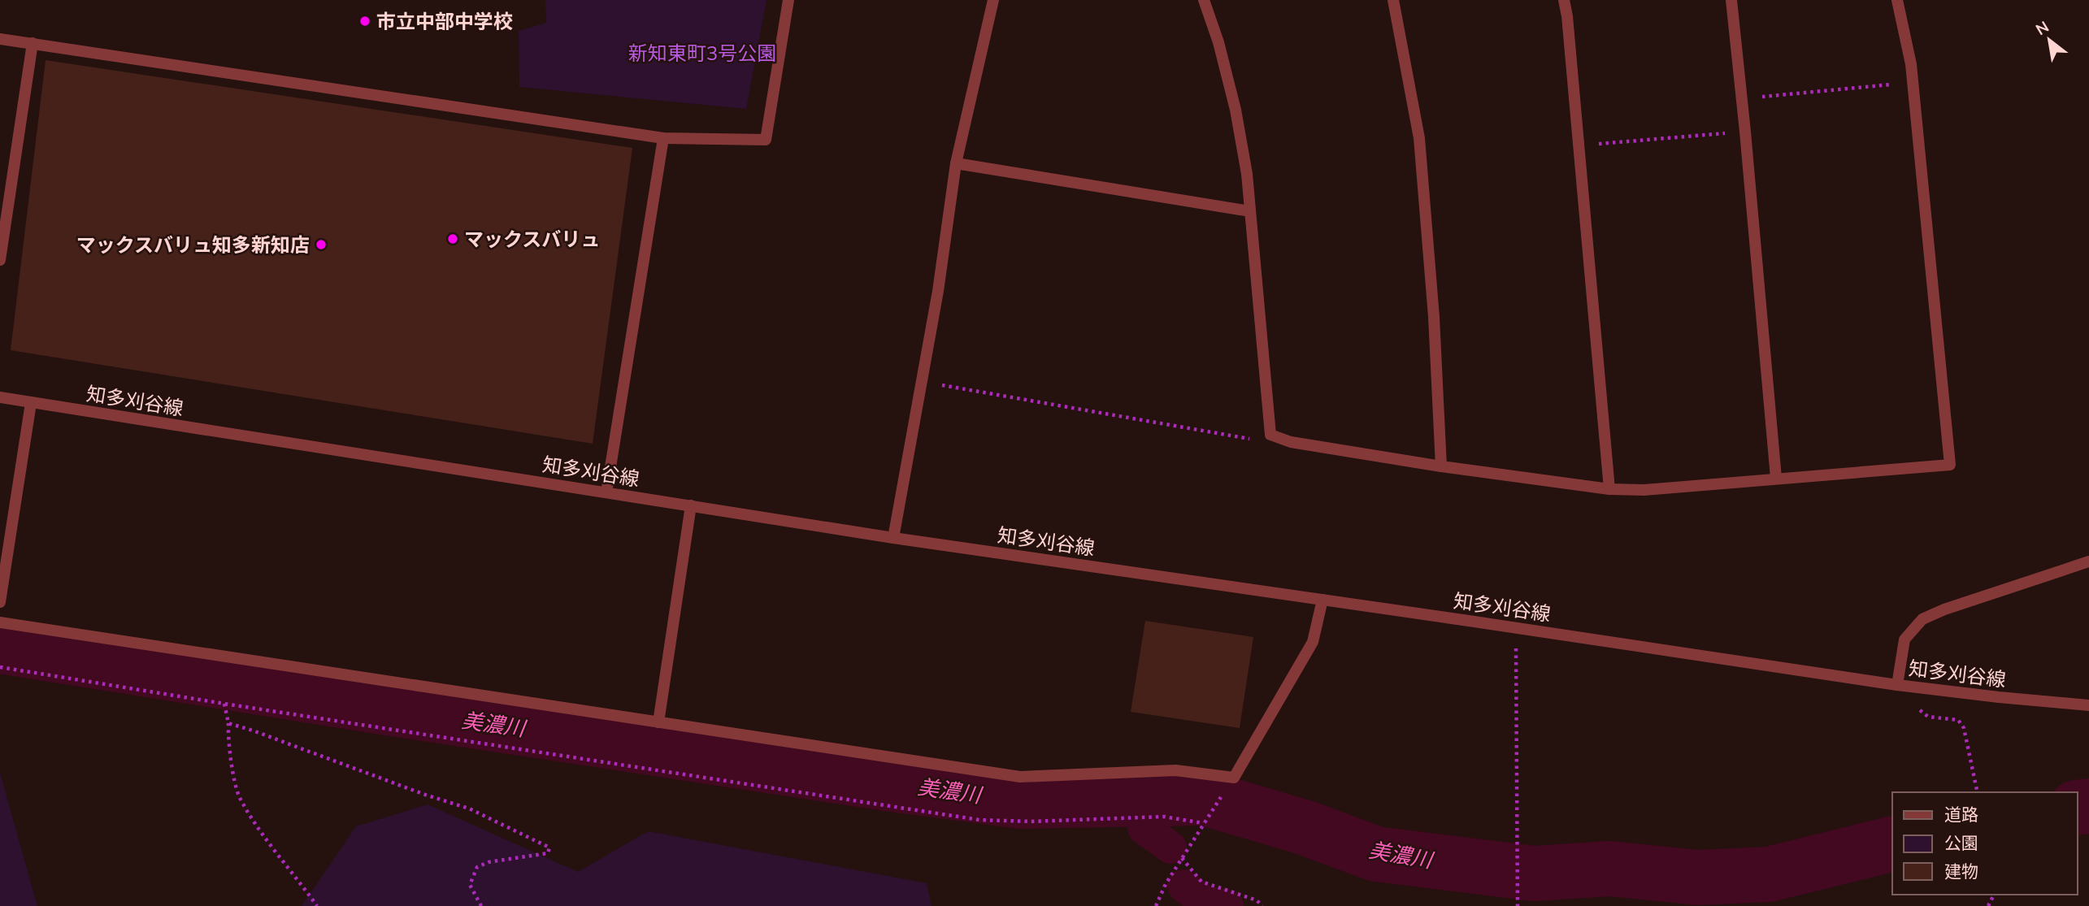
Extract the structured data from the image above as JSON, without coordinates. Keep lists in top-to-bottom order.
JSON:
{
  "streets": {
    "street": ["知多刈谷線"]
  },
  "water": ["美濃川"],
  "parks": ["新知東町3号公園"],
  "places": ["市立中部中学校", "マックスバリュ", "マックスバリュ知多新知店"],
  "legend": ["道路", "公園", "建物"],
  "north": "top left"
}
